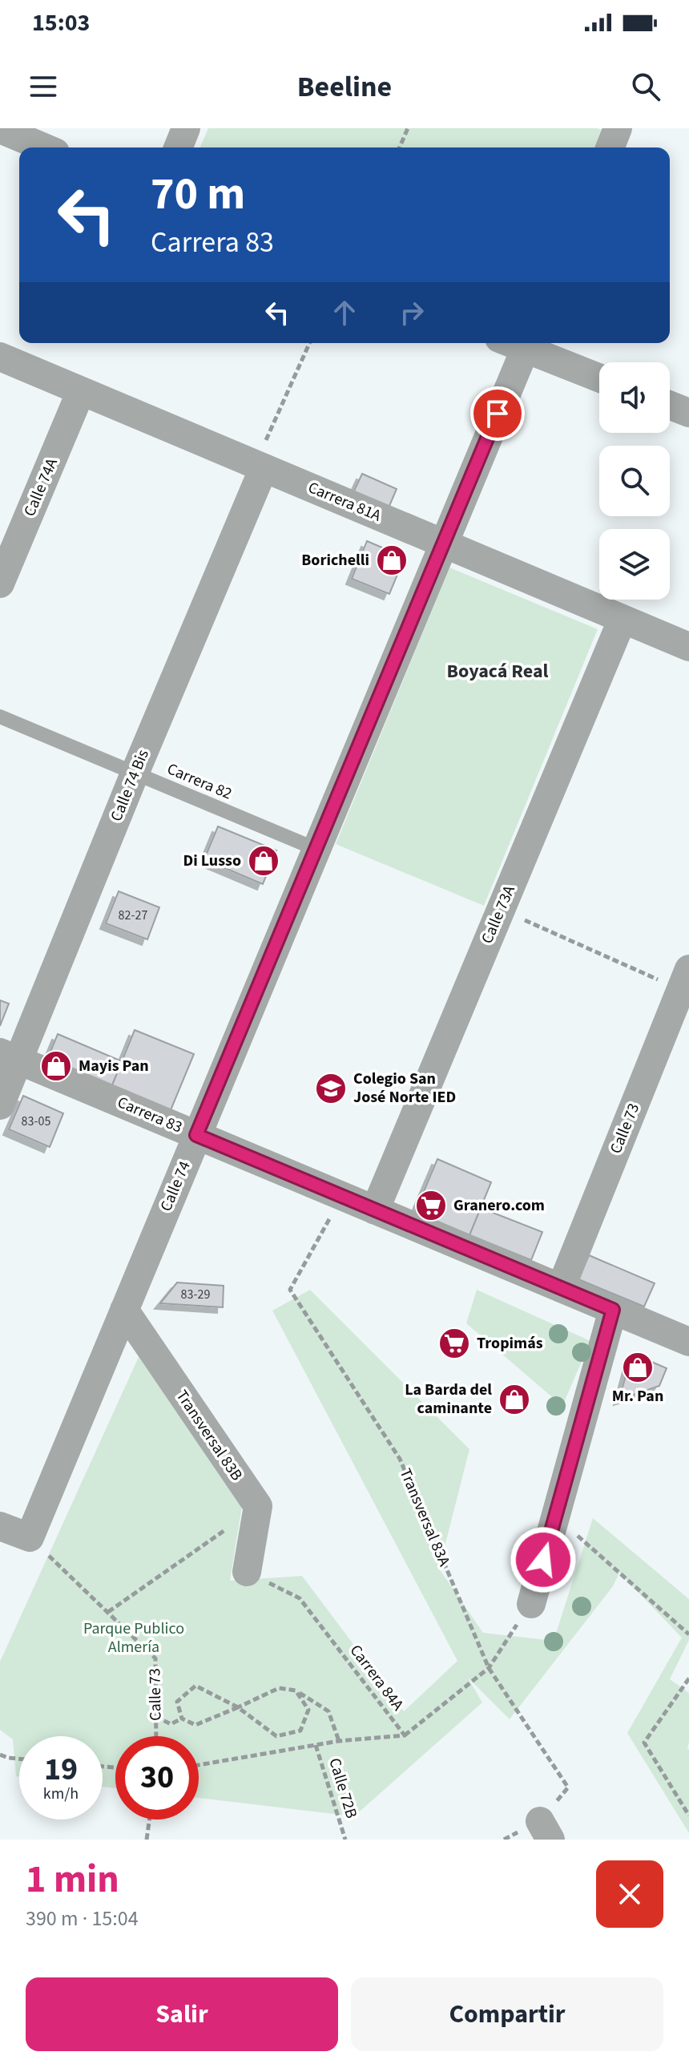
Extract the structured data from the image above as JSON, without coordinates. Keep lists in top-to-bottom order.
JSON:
{
  "streets": {
    "street": [
      "Calle 74A",
      "Carrera 81A",
      "Calle 74 Bis",
      "Calle 73A",
      "Carrera 83",
      "Calle 73",
      "Calle 74",
      "Transversal 83B"
    ],
    "lane": ["Carrera 82"],
    "path": ["Transversal 83A", "Carrera 84A", "Calle 72B"]
  },
  "crossings": [
    ["Calle 74A", "Carrera 81A"],
    ["Carrera 81A", "Calle 74 Bis"],
    ["Carrera 81A", "Calle 73A"],
    ["Carrera 81A", "Calle 74"],
    ["Carrera 82", "Calle 74 Bis"],
    ["Carrera 82", "Calle 74"],
    ["Calle 74 Bis", "Carrera 83"],
    ["Calle 73A", "Carrera 83"],
    ["Carrera 83", "Calle 73"],
    ["Carrera 83", "Calle 74"],
    ["Carrera 83", "Transversal 83A"],
    ["Calle 73", "Calle 74"],
    ["Calle 74", "Transversal 83B"],
    ["Carrera 84A", "Calle 72B"]
  ],
  "districts": ["Boyacá Real"],
  "parks": ["Parque Publico Almería"],
  "places": {
    "shop": [
      "Borichelli",
      "Di Lusso",
      "Mayis Pan",
      "Mr. Pan",
      "La Barda del caminante"
    ],
    "school or university": ["Colegio San José Norte IED"],
    "supermarket": ["Granero.com", "Tropimás"]
  },
  "house_numbers": ["82-27", "83-05", "83-29"],
  "page": {
    "status": "15:03",
    "header": "Beeline",
    "turn": ["70 m", "Carrera 83"],
    "speed": "19 km/h",
    "limit": "30",
    "heading": ["1 min", "390 m · 15:04"],
    "buttons": ["Salir", "Compartir"]
  }
}
